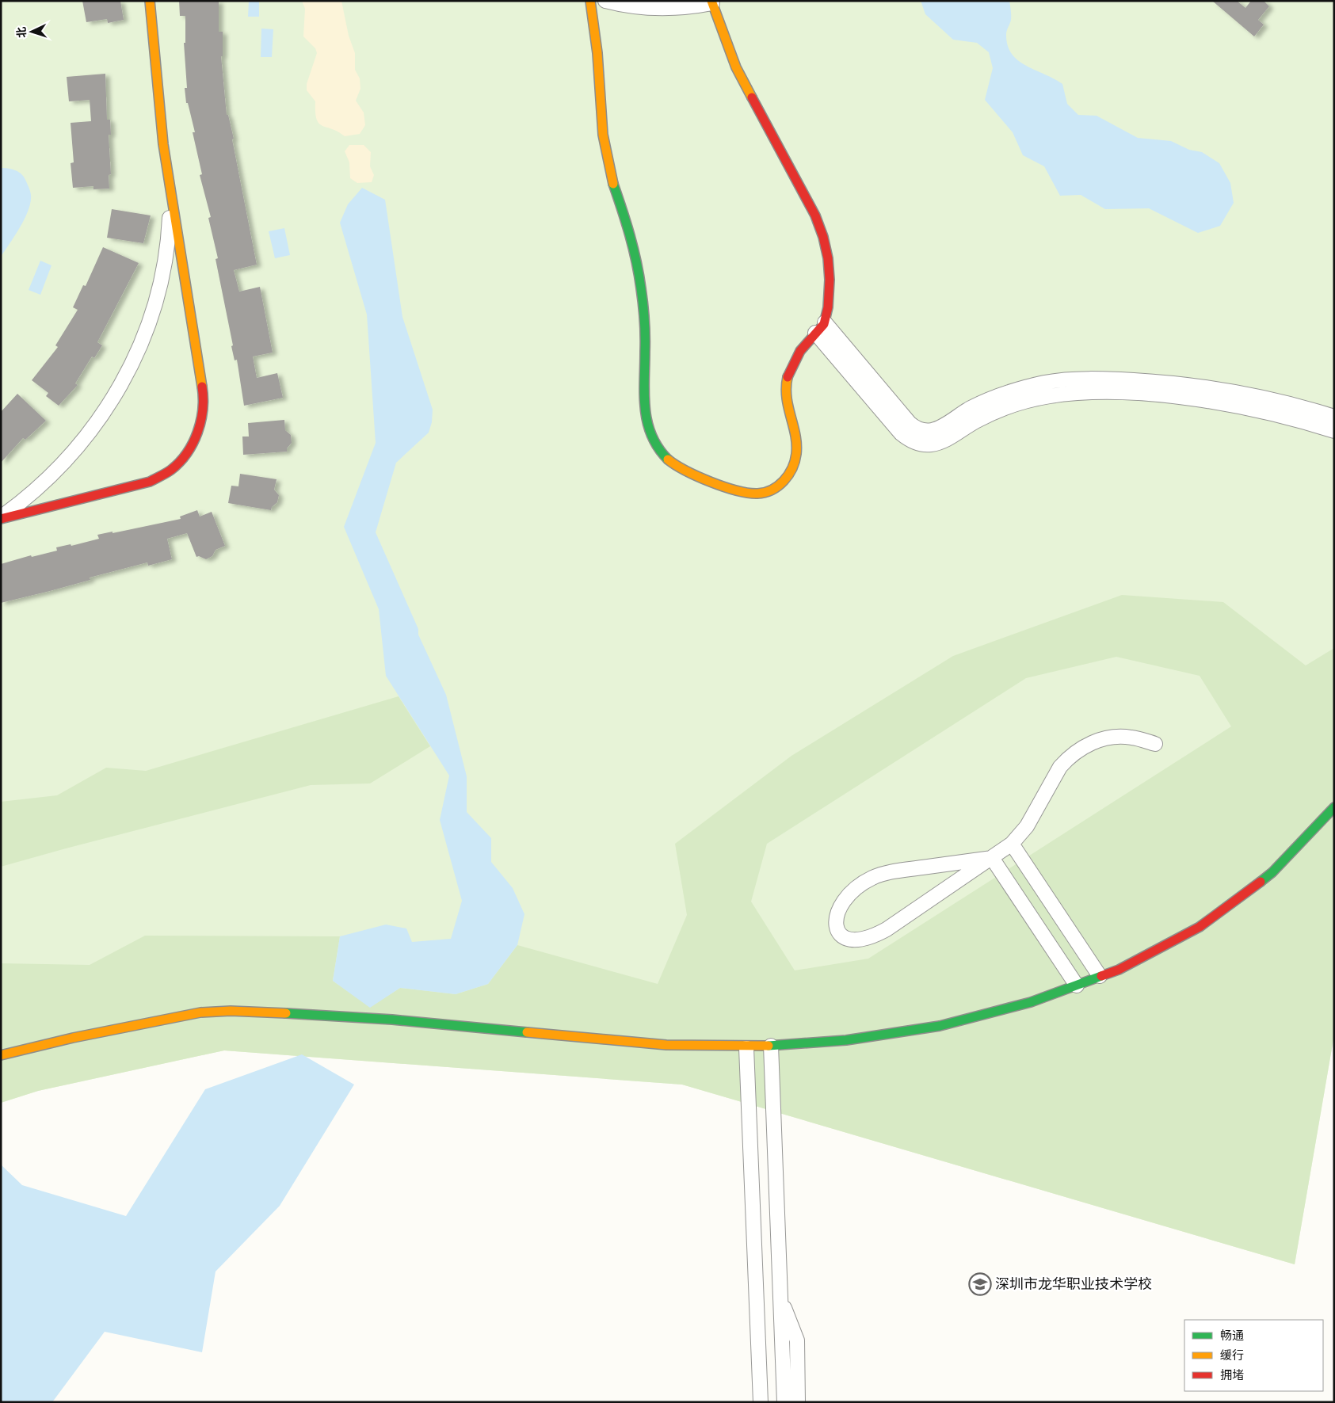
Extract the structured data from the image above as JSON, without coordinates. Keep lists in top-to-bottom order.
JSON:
{
  "places": {
    "school or university": ["深圳市龙华职业技术学校"]
  },
  "legend": ["畅通", "缓行", "拥堵"],
  "north": "left"
}
